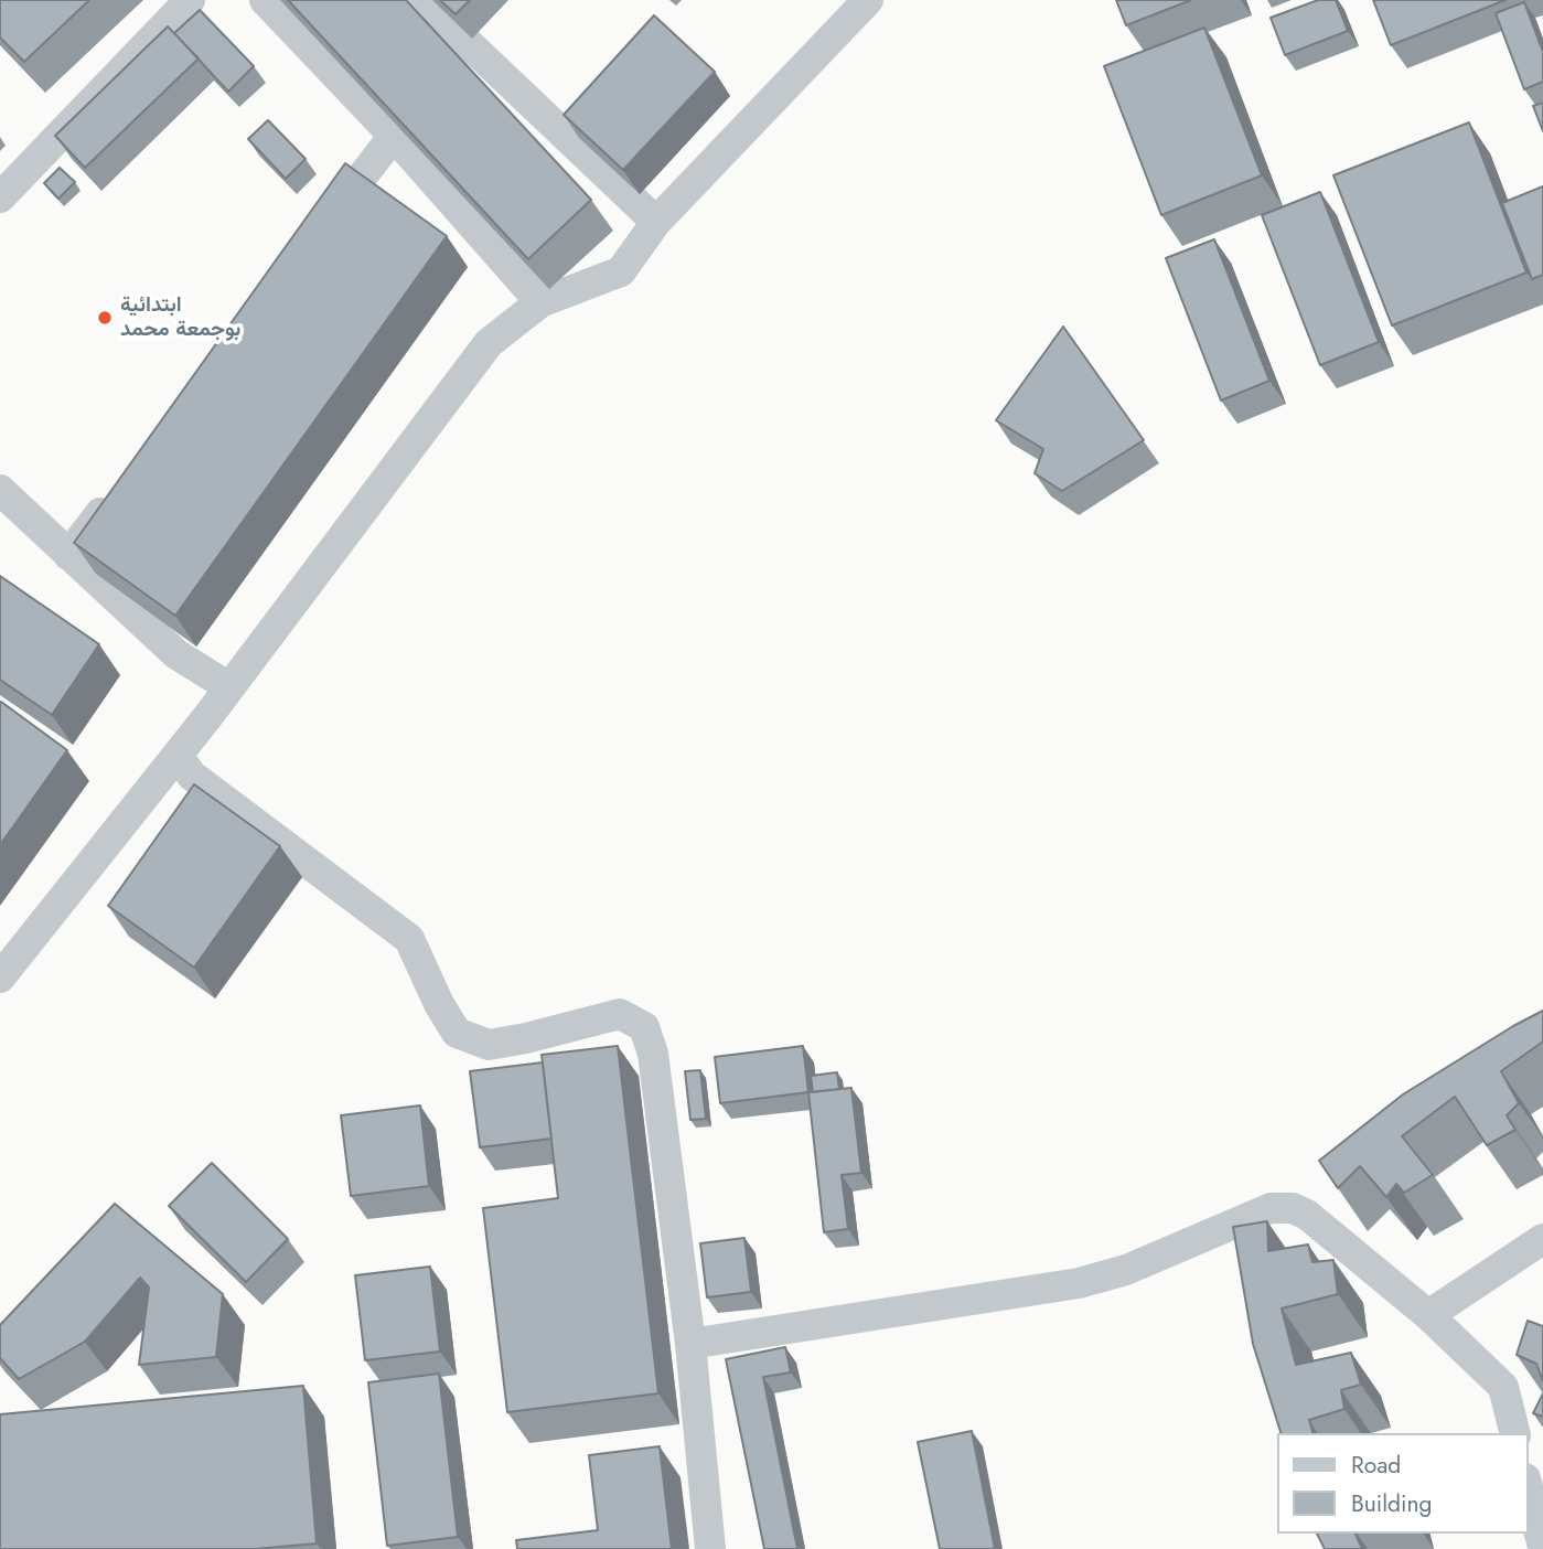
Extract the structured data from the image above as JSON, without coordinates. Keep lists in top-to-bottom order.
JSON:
{
  "places": ["ابتدائية بوجمعة محمد"],
  "legend": ["Road", "Building"]
}
